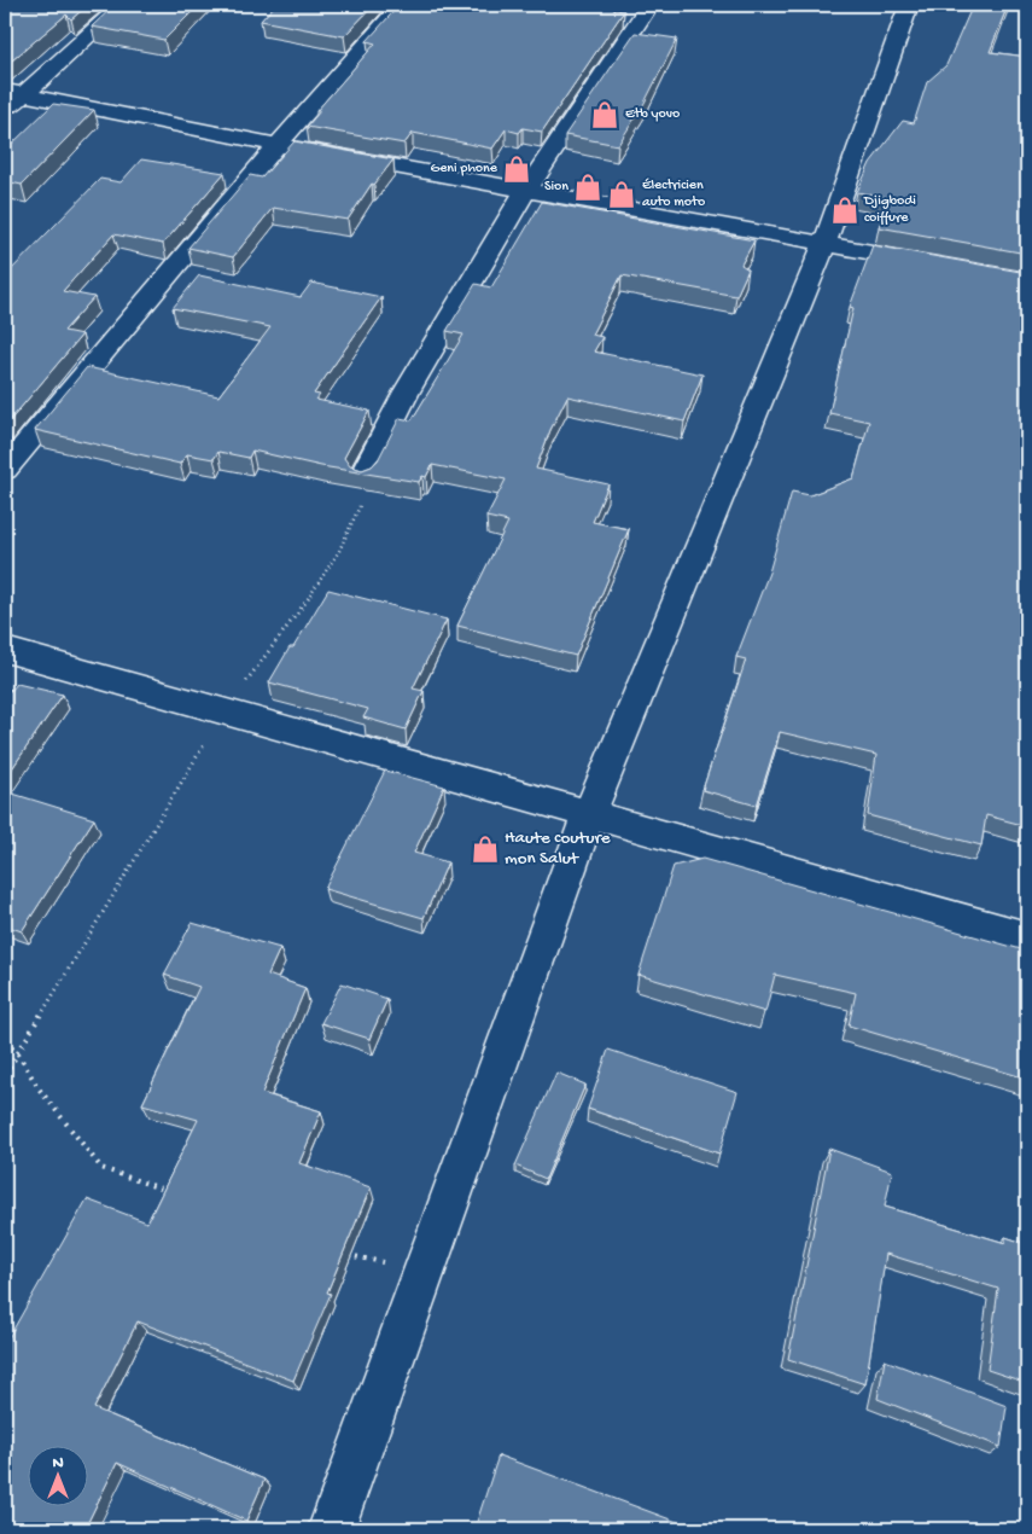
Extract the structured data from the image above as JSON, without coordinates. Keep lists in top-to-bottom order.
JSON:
{
  "places": {
    "shop": [
      "Etb yovo",
      "Geni phone",
      "Sion",
      "Électricien auto moto",
      "Djigbodi coiffure",
      "Haute couture mon Salut"
    ]
  },
  "north": "top"
}
